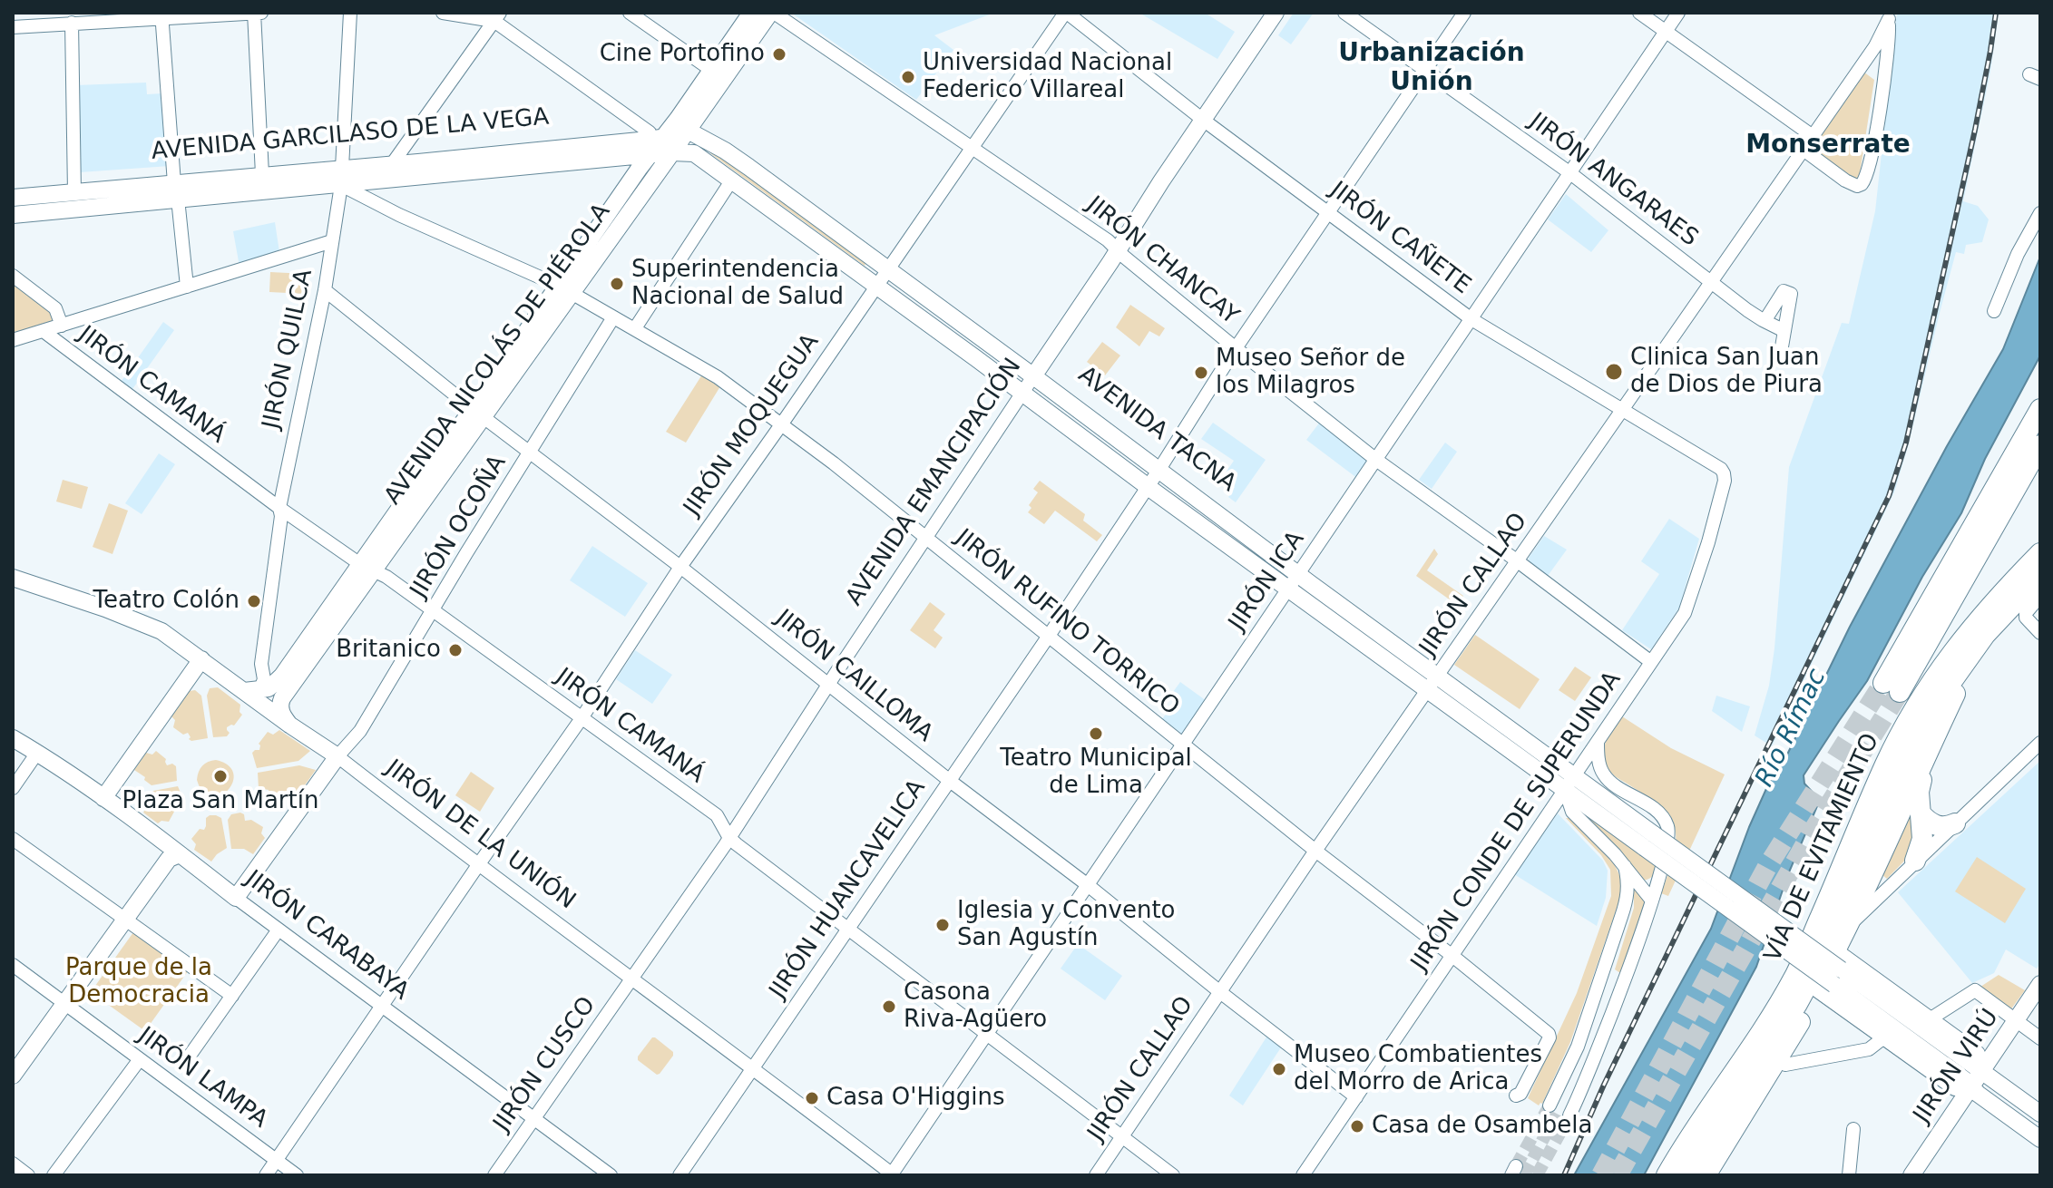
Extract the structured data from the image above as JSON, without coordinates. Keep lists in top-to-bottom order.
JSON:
{
  "streets": {
    "highway": ["VÍA DE EVITAMIENTO"],
    "main road": [
      "AVENIDA GARCILASO DE LA VEGA",
      "AVENIDA NICOLÁS DE PIÉROLA",
      "AVENIDA TACNA",
      "AVENIDA EMANCIPACIÓN",
      "JIRÓN DE LA UNIÓN",
      "JIRÓN CARABAYA",
      "JIRÓN VIRÚ"
    ],
    "street": [
      "JIRÓN ANGARAES",
      "JIRÓN CAÑETE",
      "JIRÓN CHANCAY",
      "JIRÓN QUILCA",
      "JIRÓN CAMANÁ",
      "JIRÓN MOQUEGUA",
      "JIRÓN OCOÑA",
      "JIRÓN ICA",
      "JIRÓN CALLAO",
      "JIRÓN RUFINO TORRICO",
      "JIRÓN CAILLOMA",
      "JIRÓN CONDE DE SUPERUNDA",
      "JIRÓN HUANCAVELICA",
      "JIRÓN CUSCO",
      "JIRÓN LAMPA"
    ]
  },
  "crossings": [
    ["AVENIDA GARCILASO DE LA VEGA", "JIRÓN QUILCA"],
    ["AVENIDA GARCILASO DE LA VEGA", "AVENIDA NICOLÁS DE PIÉROLA"],
    ["AVENIDA GARCILASO DE LA VEGA", "AVENIDA TACNA"],
    ["AVENIDA GARCILASO DE LA VEGA", "JIRÓN RUFINO TORRICO"],
    ["JIRÓN ANGARAES", "JIRÓN ICA"],
    ["JIRÓN ANGARAES", "JIRÓN CALLAO"],
    ["JIRÓN ANGARAES", "JIRÓN HUANCAVELICA"],
    ["JIRÓN CAÑETE", "JIRÓN MOQUEGUA"],
    ["JIRÓN CAÑETE", "AVENIDA EMANCIPACIÓN"],
    ["JIRÓN CAÑETE", "JIRÓN ICA"],
    ["JIRÓN CAÑETE", "JIRÓN CALLAO"],
    ["JIRÓN CAÑETE", "JIRÓN CONDE DE SUPERUNDA"],
    ["JIRÓN CAÑETE", "JIRÓN HUANCAVELICA"],
    ["JIRÓN CHANCAY", "AVENIDA NICOLÁS DE PIÉROLA"],
    ["JIRÓN CHANCAY", "JIRÓN MOQUEGUA"],
    ["JIRÓN CHANCAY", "AVENIDA EMANCIPACIÓN"],
    ["JIRÓN CHANCAY", "JIRÓN ICA"],
    ["JIRÓN CHANCAY", "JIRÓN CALLAO"],
    ["JIRÓN CHANCAY", "JIRÓN CONDE DE SUPERUNDA"],
    ["JIRÓN CHANCAY", "JIRÓN HUANCAVELICA"],
    ["JIRÓN QUILCA", "AVENIDA NICOLÁS DE PIÉROLA"],
    ["JIRÓN QUILCA", "JIRÓN CAMANÁ"],
    ["JIRÓN QUILCA", "JIRÓN RUFINO TORRICO"],
    ["JIRÓN QUILCA", "JIRÓN CAILLOMA"],
    ["JIRÓN QUILCA", "JIRÓN DE LA UNIÓN"],
    ["AVENIDA NICOLÁS DE PIÉROLA", "JIRÓN CAMANÁ"],
    ["AVENIDA NICOLÁS DE PIÉROLA", "AVENIDA TACNA"],
    ["AVENIDA NICOLÁS DE PIÉROLA", "JIRÓN RUFINO TORRICO"],
    ["AVENIDA NICOLÁS DE PIÉROLA", "JIRÓN CAILLOMA"],
    ["AVENIDA NICOLÁS DE PIÉROLA", "JIRÓN DE LA UNIÓN"],
    ["JIRÓN CAMANÁ", "JIRÓN MOQUEGUA"],
    ["JIRÓN CAMANÁ", "AVENIDA EMANCIPACIÓN"],
    ["JIRÓN CAMANÁ", "JIRÓN OCOÑA"],
    ["JIRÓN CAMANÁ", "JIRÓN ICA"],
    ["JIRÓN CAMANÁ", "JIRÓN CALLAO"],
    ["JIRÓN CAMANÁ", "JIRÓN HUANCAVELICA"],
    ["JIRÓN MOQUEGUA", "AVENIDA TACNA"],
    ["JIRÓN MOQUEGUA", "JIRÓN RUFINO TORRICO"],
    ["JIRÓN MOQUEGUA", "JIRÓN CAILLOMA"],
    ["JIRÓN MOQUEGUA", "JIRÓN DE LA UNIÓN"],
    ["JIRÓN MOQUEGUA", "JIRÓN CARABAYA"],
    ["JIRÓN MOQUEGUA", "JIRÓN LAMPA"],
    ["AVENIDA TACNA", "AVENIDA EMANCIPACIÓN"],
    ["AVENIDA TACNA", "JIRÓN ICA"],
    ["AVENIDA TACNA", "JIRÓN CALLAO"],
    ["AVENIDA TACNA", "JIRÓN CONDE DE SUPERUNDA"],
    ["AVENIDA TACNA", "JIRÓN HUANCAVELICA"],
    ["AVENIDA EMANCIPACIÓN", "JIRÓN RUFINO TORRICO"],
    ["AVENIDA EMANCIPACIÓN", "JIRÓN CAILLOMA"],
    ["AVENIDA EMANCIPACIÓN", "JIRÓN DE LA UNIÓN"],
    ["AVENIDA EMANCIPACIÓN", "JIRÓN CUSCO"],
    ["JIRÓN OCOÑA", "JIRÓN RUFINO TORRICO"],
    ["JIRÓN OCOÑA", "JIRÓN CAILLOMA"],
    ["JIRÓN OCOÑA", "JIRÓN DE LA UNIÓN"],
    ["JIRÓN ICA", "JIRÓN RUFINO TORRICO"],
    ["JIRÓN ICA", "JIRÓN CAILLOMA"],
    ["JIRÓN ICA", "JIRÓN DE LA UNIÓN"],
    ["JIRÓN CALLAO", "JIRÓN RUFINO TORRICO"],
    ["JIRÓN CALLAO", "JIRÓN CAILLOMA"],
    ["JIRÓN RUFINO TORRICO", "JIRÓN CONDE DE SUPERUNDA"],
    ["JIRÓN RUFINO TORRICO", "JIRÓN HUANCAVELICA"],
    ["JIRÓN CAILLOMA", "JIRÓN CONDE DE SUPERUNDA"],
    ["JIRÓN CAILLOMA", "JIRÓN HUANCAVELICA"],
    ["JIRÓN DE LA UNIÓN", "JIRÓN HUANCAVELICA"],
    ["JIRÓN DE LA UNIÓN", "JIRÓN CUSCO"],
    ["JIRÓN CARABAYA", "JIRÓN CUSCO"]
  ],
  "districts": ["Urbanización Unión", "Monserrate"],
  "water": ["Río Rímac"],
  "parks": ["Parque de la Democracia"],
  "places": [
    "Cine Portofino",
    "Universidad Nacional Federico Villareal",
    "Superintendencia Nacional de Salud",
    "Clinica San Juan de Dios de Piura",
    "Museo Señor de los Milagros",
    "Teatro Colón",
    "Britanico",
    "Teatro Municipal de Lima",
    "Plaza San Martín",
    "Iglesia y Convento San Agustín",
    "Casona Riva-Agüero",
    "Museo Combatientes del Morro de Arica",
    "Casa O'Higgins",
    "Casa de Osambela"
  ]
}
